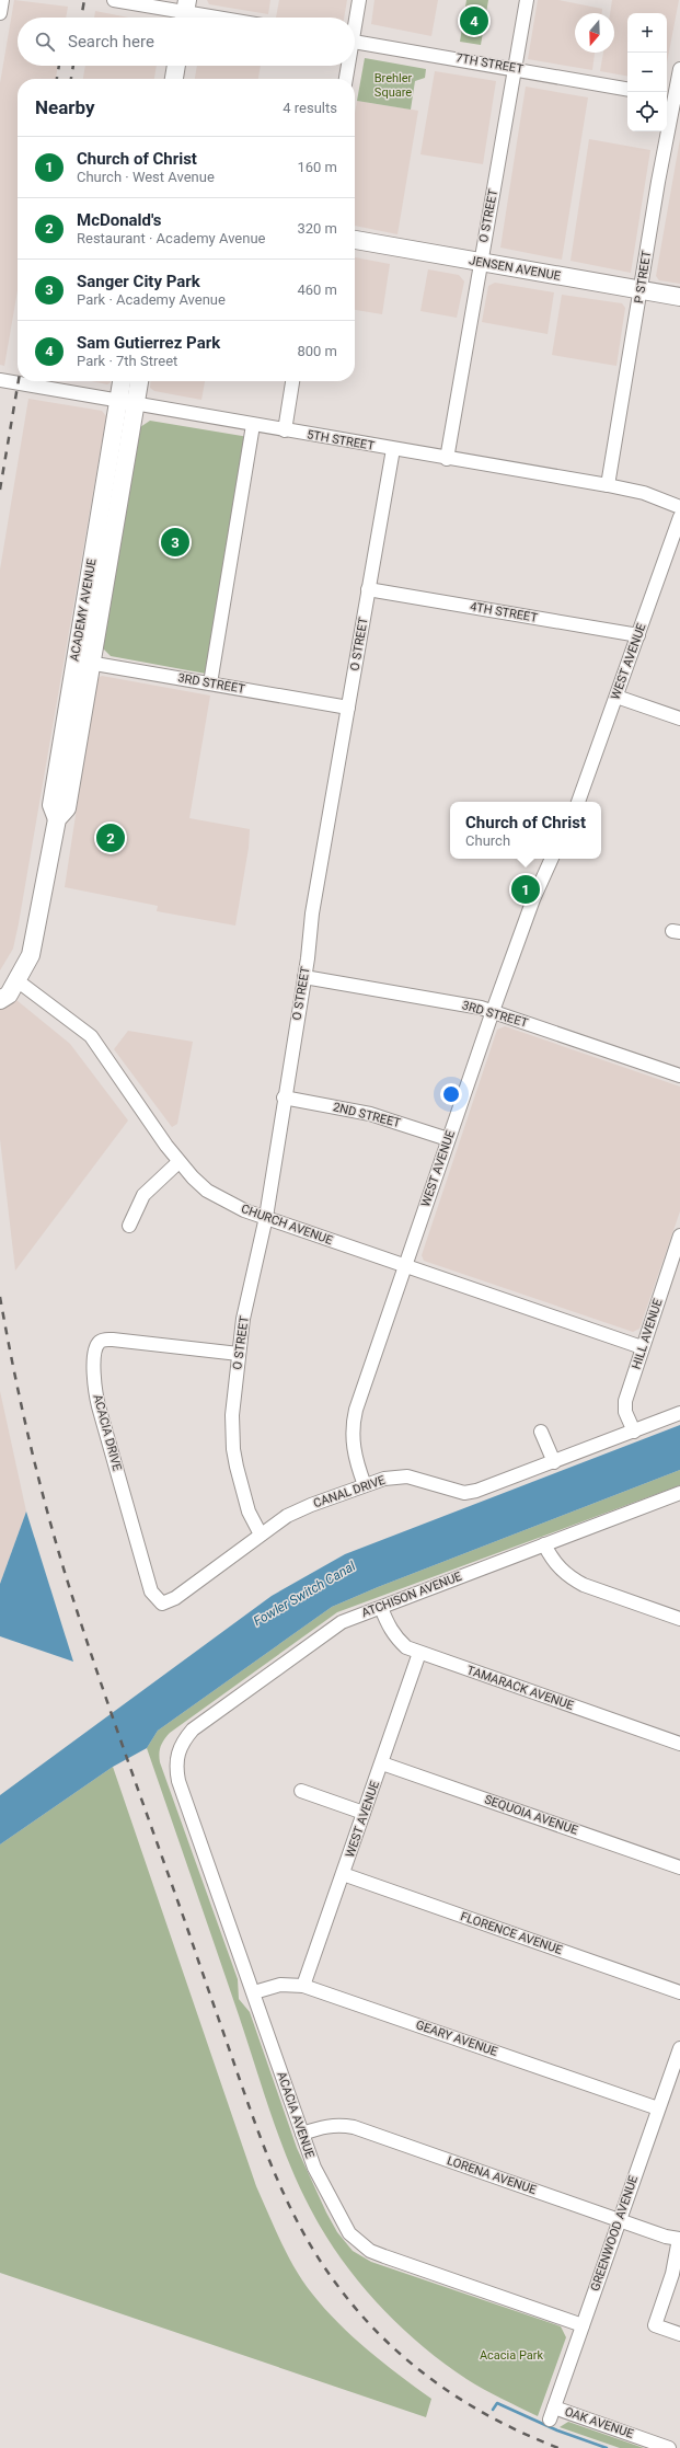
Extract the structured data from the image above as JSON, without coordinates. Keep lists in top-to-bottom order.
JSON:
{
  "streets": {
    "main road": ["JENSEN AVENUE", "ACADEMY AVENUE"],
    "street": [
      "7TH STREET",
      "O STREET",
      "P STREET",
      "5TH STREET",
      "4TH STREET",
      "WEST AVENUE",
      "3RD STREET",
      "2ND STREET",
      "CHURCH AVENUE",
      "HILL AVENUE",
      "ACACIA DRIVE",
      "CANAL DRIVE",
      "ATCHISON AVENUE",
      "TAMARACK AVENUE",
      "SEQUOIA AVENUE",
      "FLORENCE AVENUE",
      "GEARY AVENUE",
      "ACACIA AVENUE",
      "LORENA AVENUE",
      "GREENWOOD AVENUE",
      "OAK AVENUE"
    ]
  },
  "crossings": [
    ["7TH STREET", "O STREET"],
    ["O STREET", "JENSEN AVENUE"],
    ["O STREET", "5TH STREET"],
    ["O STREET", "4TH STREET"],
    ["O STREET", "3RD STREET"],
    ["O STREET", "2ND STREET"],
    ["O STREET", "CHURCH AVENUE"],
    ["O STREET", "ACACIA DRIVE"],
    ["O STREET", "CANAL DRIVE"],
    ["JENSEN AVENUE", "P STREET"],
    ["P STREET", "5TH STREET"],
    ["5TH STREET", "ACADEMY AVENUE"],
    ["ACADEMY AVENUE", "3RD STREET"],
    ["ACADEMY AVENUE", "CHURCH AVENUE"],
    ["4TH STREET", "WEST AVENUE"],
    ["WEST AVENUE", "3RD STREET"],
    ["WEST AVENUE", "2ND STREET"],
    ["WEST AVENUE", "CHURCH AVENUE"],
    ["WEST AVENUE", "CANAL DRIVE"],
    ["WEST AVENUE", "TAMARACK AVENUE"],
    ["WEST AVENUE", "SEQUOIA AVENUE"],
    ["WEST AVENUE", "FLORENCE AVENUE"],
    ["WEST AVENUE", "GEARY AVENUE"],
    ["CHURCH AVENUE", "HILL AVENUE"],
    ["HILL AVENUE", "CANAL DRIVE"],
    ["ACACIA DRIVE", "CANAL DRIVE"],
    ["ATCHISON AVENUE", "TAMARACK AVENUE"],
    ["ATCHISON AVENUE", "ACACIA AVENUE"],
    ["GEARY AVENUE", "ACACIA AVENUE"],
    ["GEARY AVENUE", "GREENWOOD AVENUE"],
    ["ACACIA AVENUE", "LORENA AVENUE"],
    ["ACACIA AVENUE", "GREENWOOD AVENUE"],
    ["LORENA AVENUE", "GREENWOOD AVENUE"],
    ["GREENWOOD AVENUE", "OAK AVENUE"]
  ],
  "water": ["Fowler Switch Canal"],
  "parks": ["Brehler Square", "Acacia Park"],
  "north": "bottom",
  "page": {
    "pins": [
      "4",
      "3",
      "2",
      "1"
    ],
    "map_buttons": ["+", "−"],
    "search": "Search here",
    "heading": ["Nearby", "4 results"],
    "list": [
      {
        "mark": "1",
        "name": "Church of Christ",
        "note": "Church · West Avenue",
        "value": "160 m"
      },
      {
        "mark": "2",
        "name": "McDonald's",
        "note": "Restaurant · Academy Avenue",
        "value": "320 m"
      },
      {
        "mark": "3",
        "name": "Sanger City Park",
        "note": "Park · Academy Avenue",
        "value": "460 m"
      },
      {
        "mark": "4",
        "name": "Sam Gutierrez Park",
        "note": "Park · 7th Street",
        "value": "800 m"
      }
    ],
    "popup": ["Church of Christ", "Church"]
  }
}
